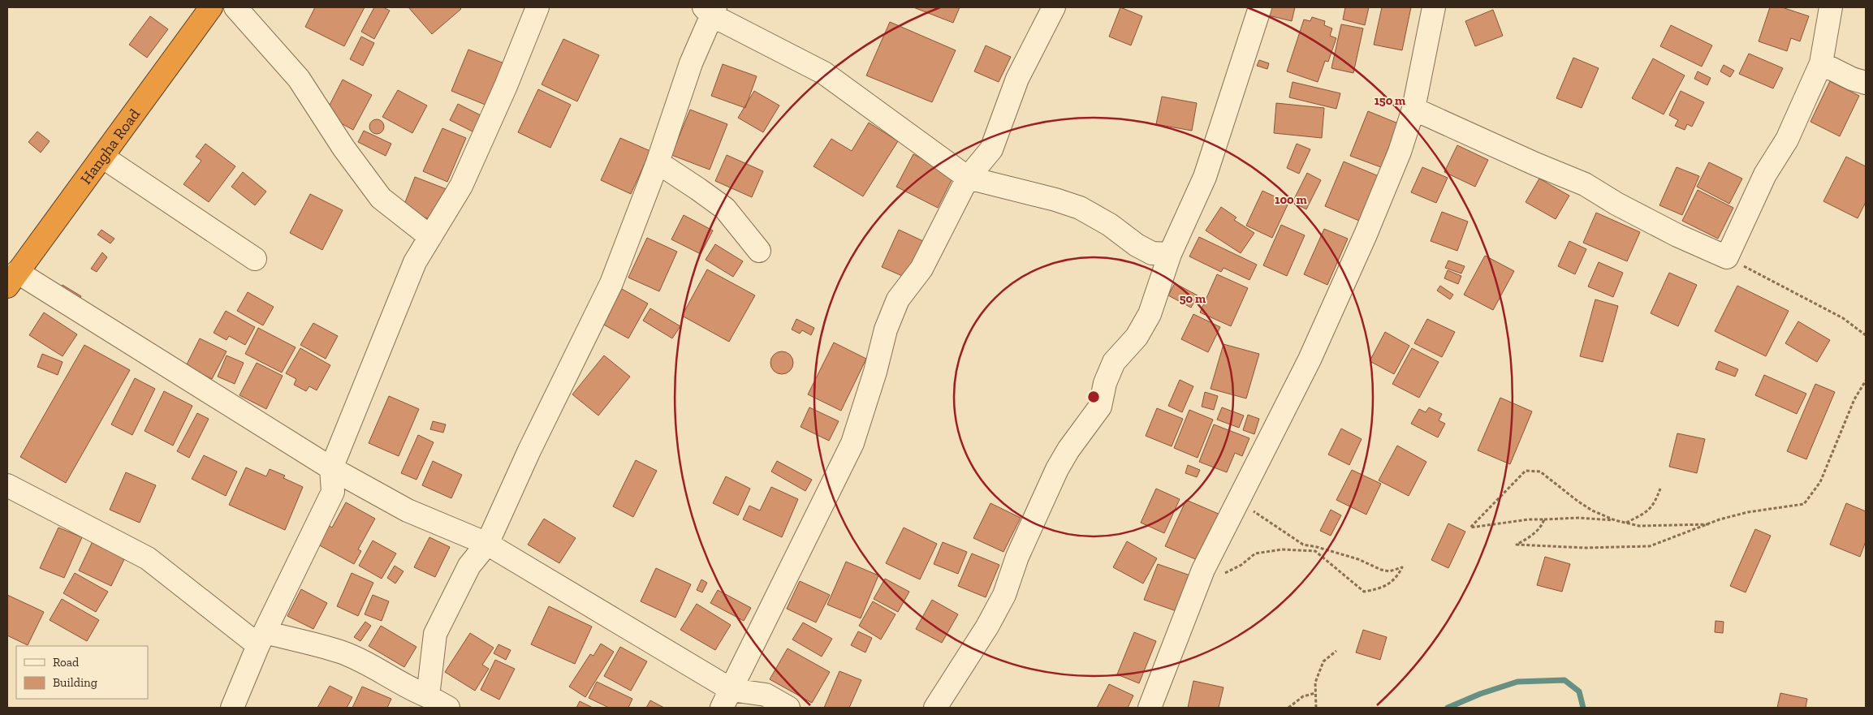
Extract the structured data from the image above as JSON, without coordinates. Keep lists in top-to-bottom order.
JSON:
{
  "streets": {
    "highway": ["Hangha Road"]
  },
  "legend": ["Road", "Building"],
  "rings": ["150 m", "100 m", "50 m"]
}
